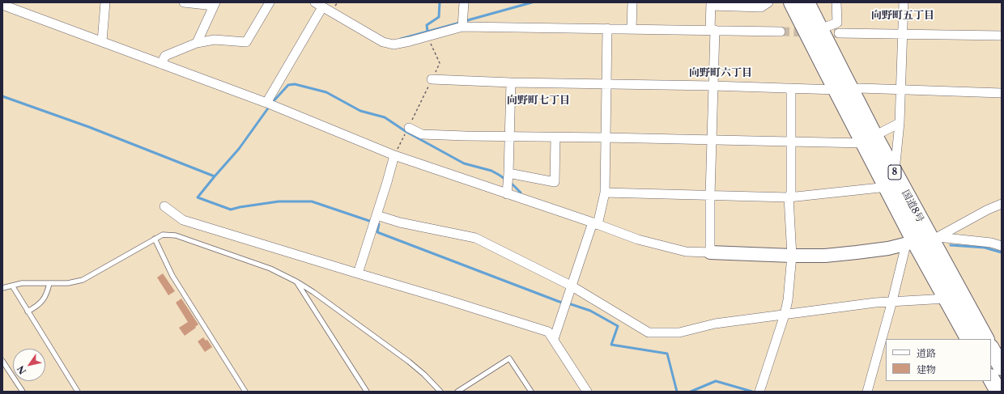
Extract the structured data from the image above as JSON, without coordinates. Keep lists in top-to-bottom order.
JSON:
{
  "streets": {
    "highway": ["8", "国道8号"]
  },
  "crossings": [
    ["8", "国道8号"]
  ],
  "districts": ["向野町五丁目", "向野町六丁目", "向野町七丁目"],
  "legend": ["道路", "建物"],
  "north": "bottom left"
}
